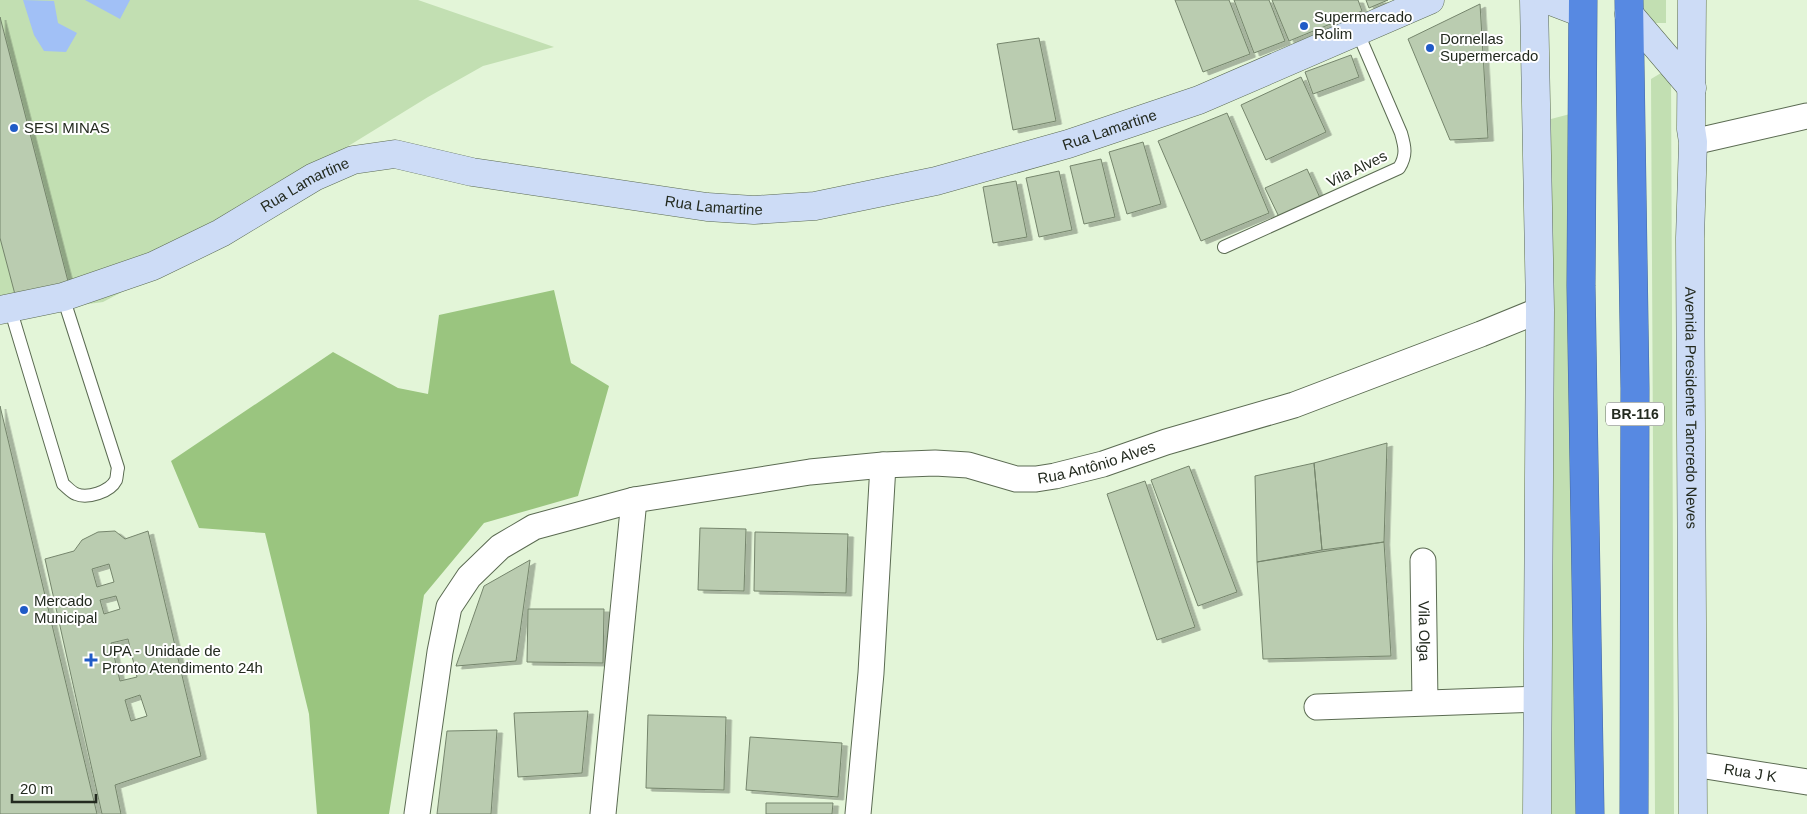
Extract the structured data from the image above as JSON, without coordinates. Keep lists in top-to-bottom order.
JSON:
{
  "streets": {
    "highway": ["BR-116"],
    "main road": ["Rua Lamartine", "Avenida Presidente Tancredo Neves"],
    "street": ["Rua Antônio Alves", "Vila Olga", "Rua J K"],
    "lane": ["Vila Alves"]
  },
  "crossings": [
    ["Rua Lamartine", "Vila Alves"],
    ["Avenida Presidente Tancredo Neves", "Rua J K"]
  ],
  "places": {
    "other": [
      "Supermercado Rolim",
      "Dornellas Supermercado",
      "SESI MINAS",
      "Mercado Municipal"
    ],
    "health": ["UPA - Unidade de Pronto Atendimento 24h"]
  },
  "scale_bar": "20 m"
}
